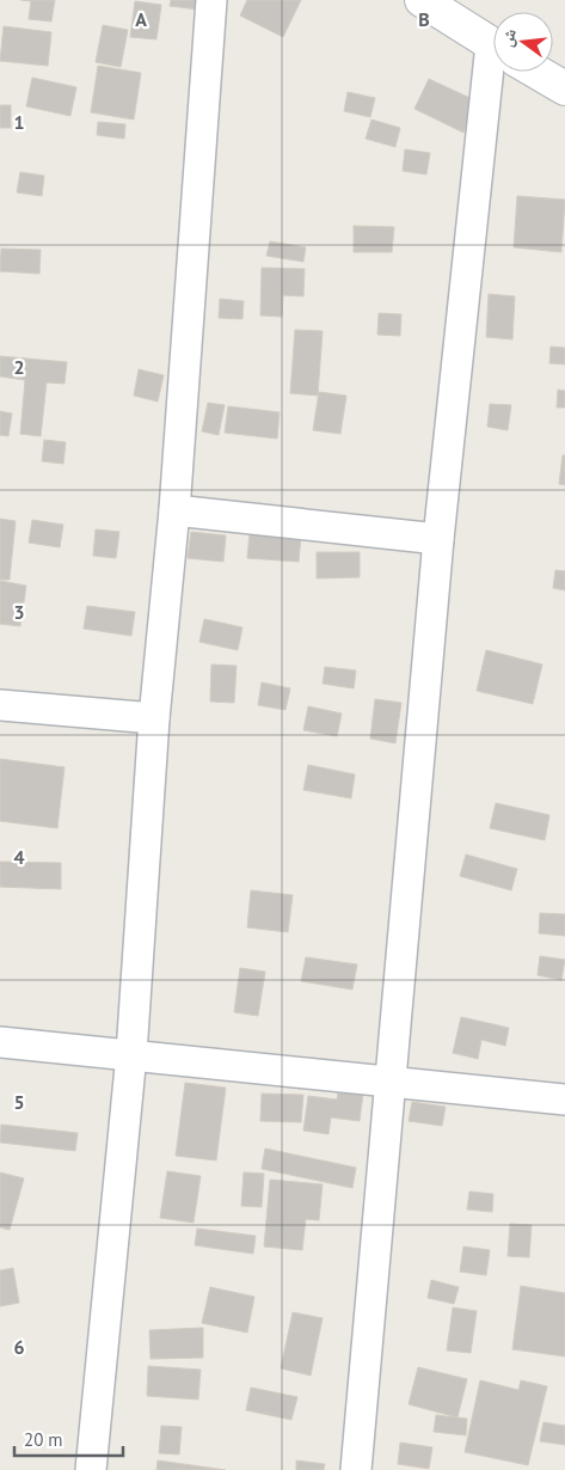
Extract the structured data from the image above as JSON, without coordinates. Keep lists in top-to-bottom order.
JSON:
{
  "scale_bar": "20 m",
  "north": "left",
  "grid": {
    "columns": ["A", "B"],
    "rows": [
      "1",
      "2",
      "3",
      "4",
      "5",
      "6"
    ]
  }
}
